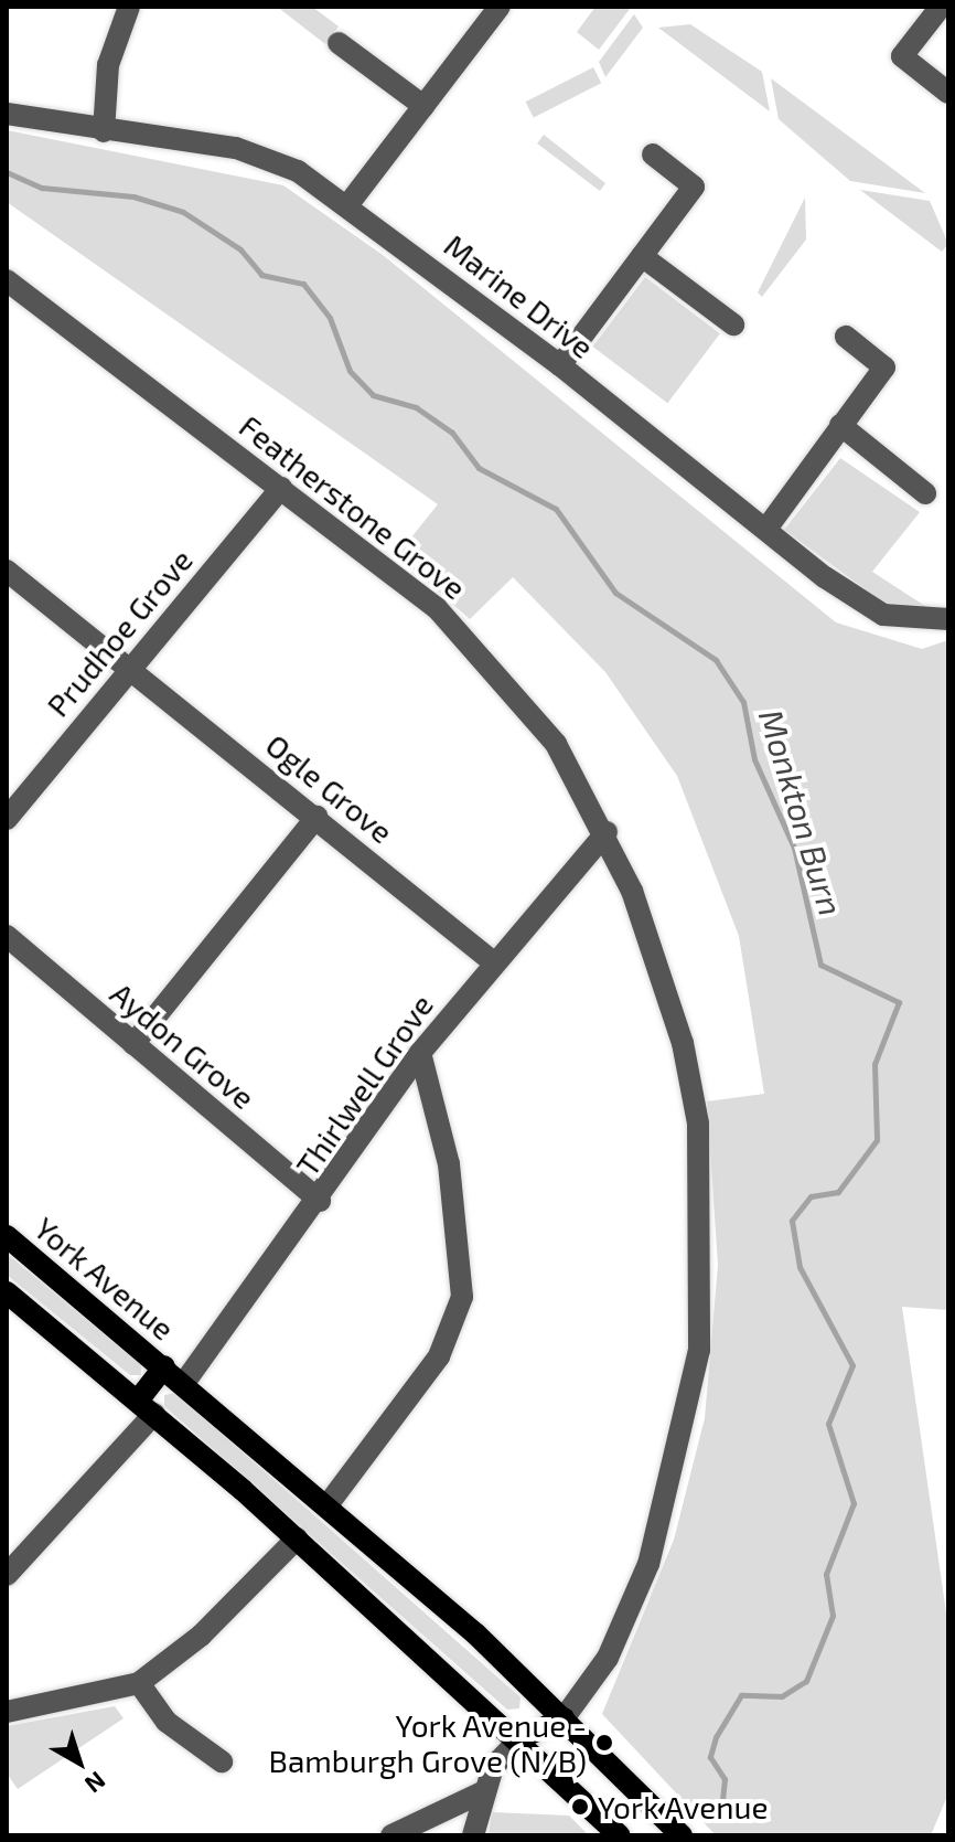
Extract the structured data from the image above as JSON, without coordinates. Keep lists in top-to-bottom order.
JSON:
{
  "streets": {
    "main road": ["York Avenue"],
    "street": [
      "Marine Drive",
      "Featherstone Grove",
      "Prudhoe Grove",
      "Ogle Grove",
      "Aydon Grove",
      "Thirlwell Grove"
    ]
  },
  "crossings": [
    ["Featherstone Grove", "Prudhoe Grove"],
    ["Featherstone Grove", "Thirlwell Grove"],
    ["Featherstone Grove", "York Avenue"],
    ["Prudhoe Grove", "Ogle Grove"],
    ["Ogle Grove", "Thirlwell Grove"],
    ["Aydon Grove", "Thirlwell Grove"],
    ["Thirlwell Grove", "York Avenue"]
  ],
  "water": ["Monkton Burn"],
  "places": ["York Avenue - Bamburgh Grove (N/B)", "York Avenue"],
  "north": "bottom right"
}
